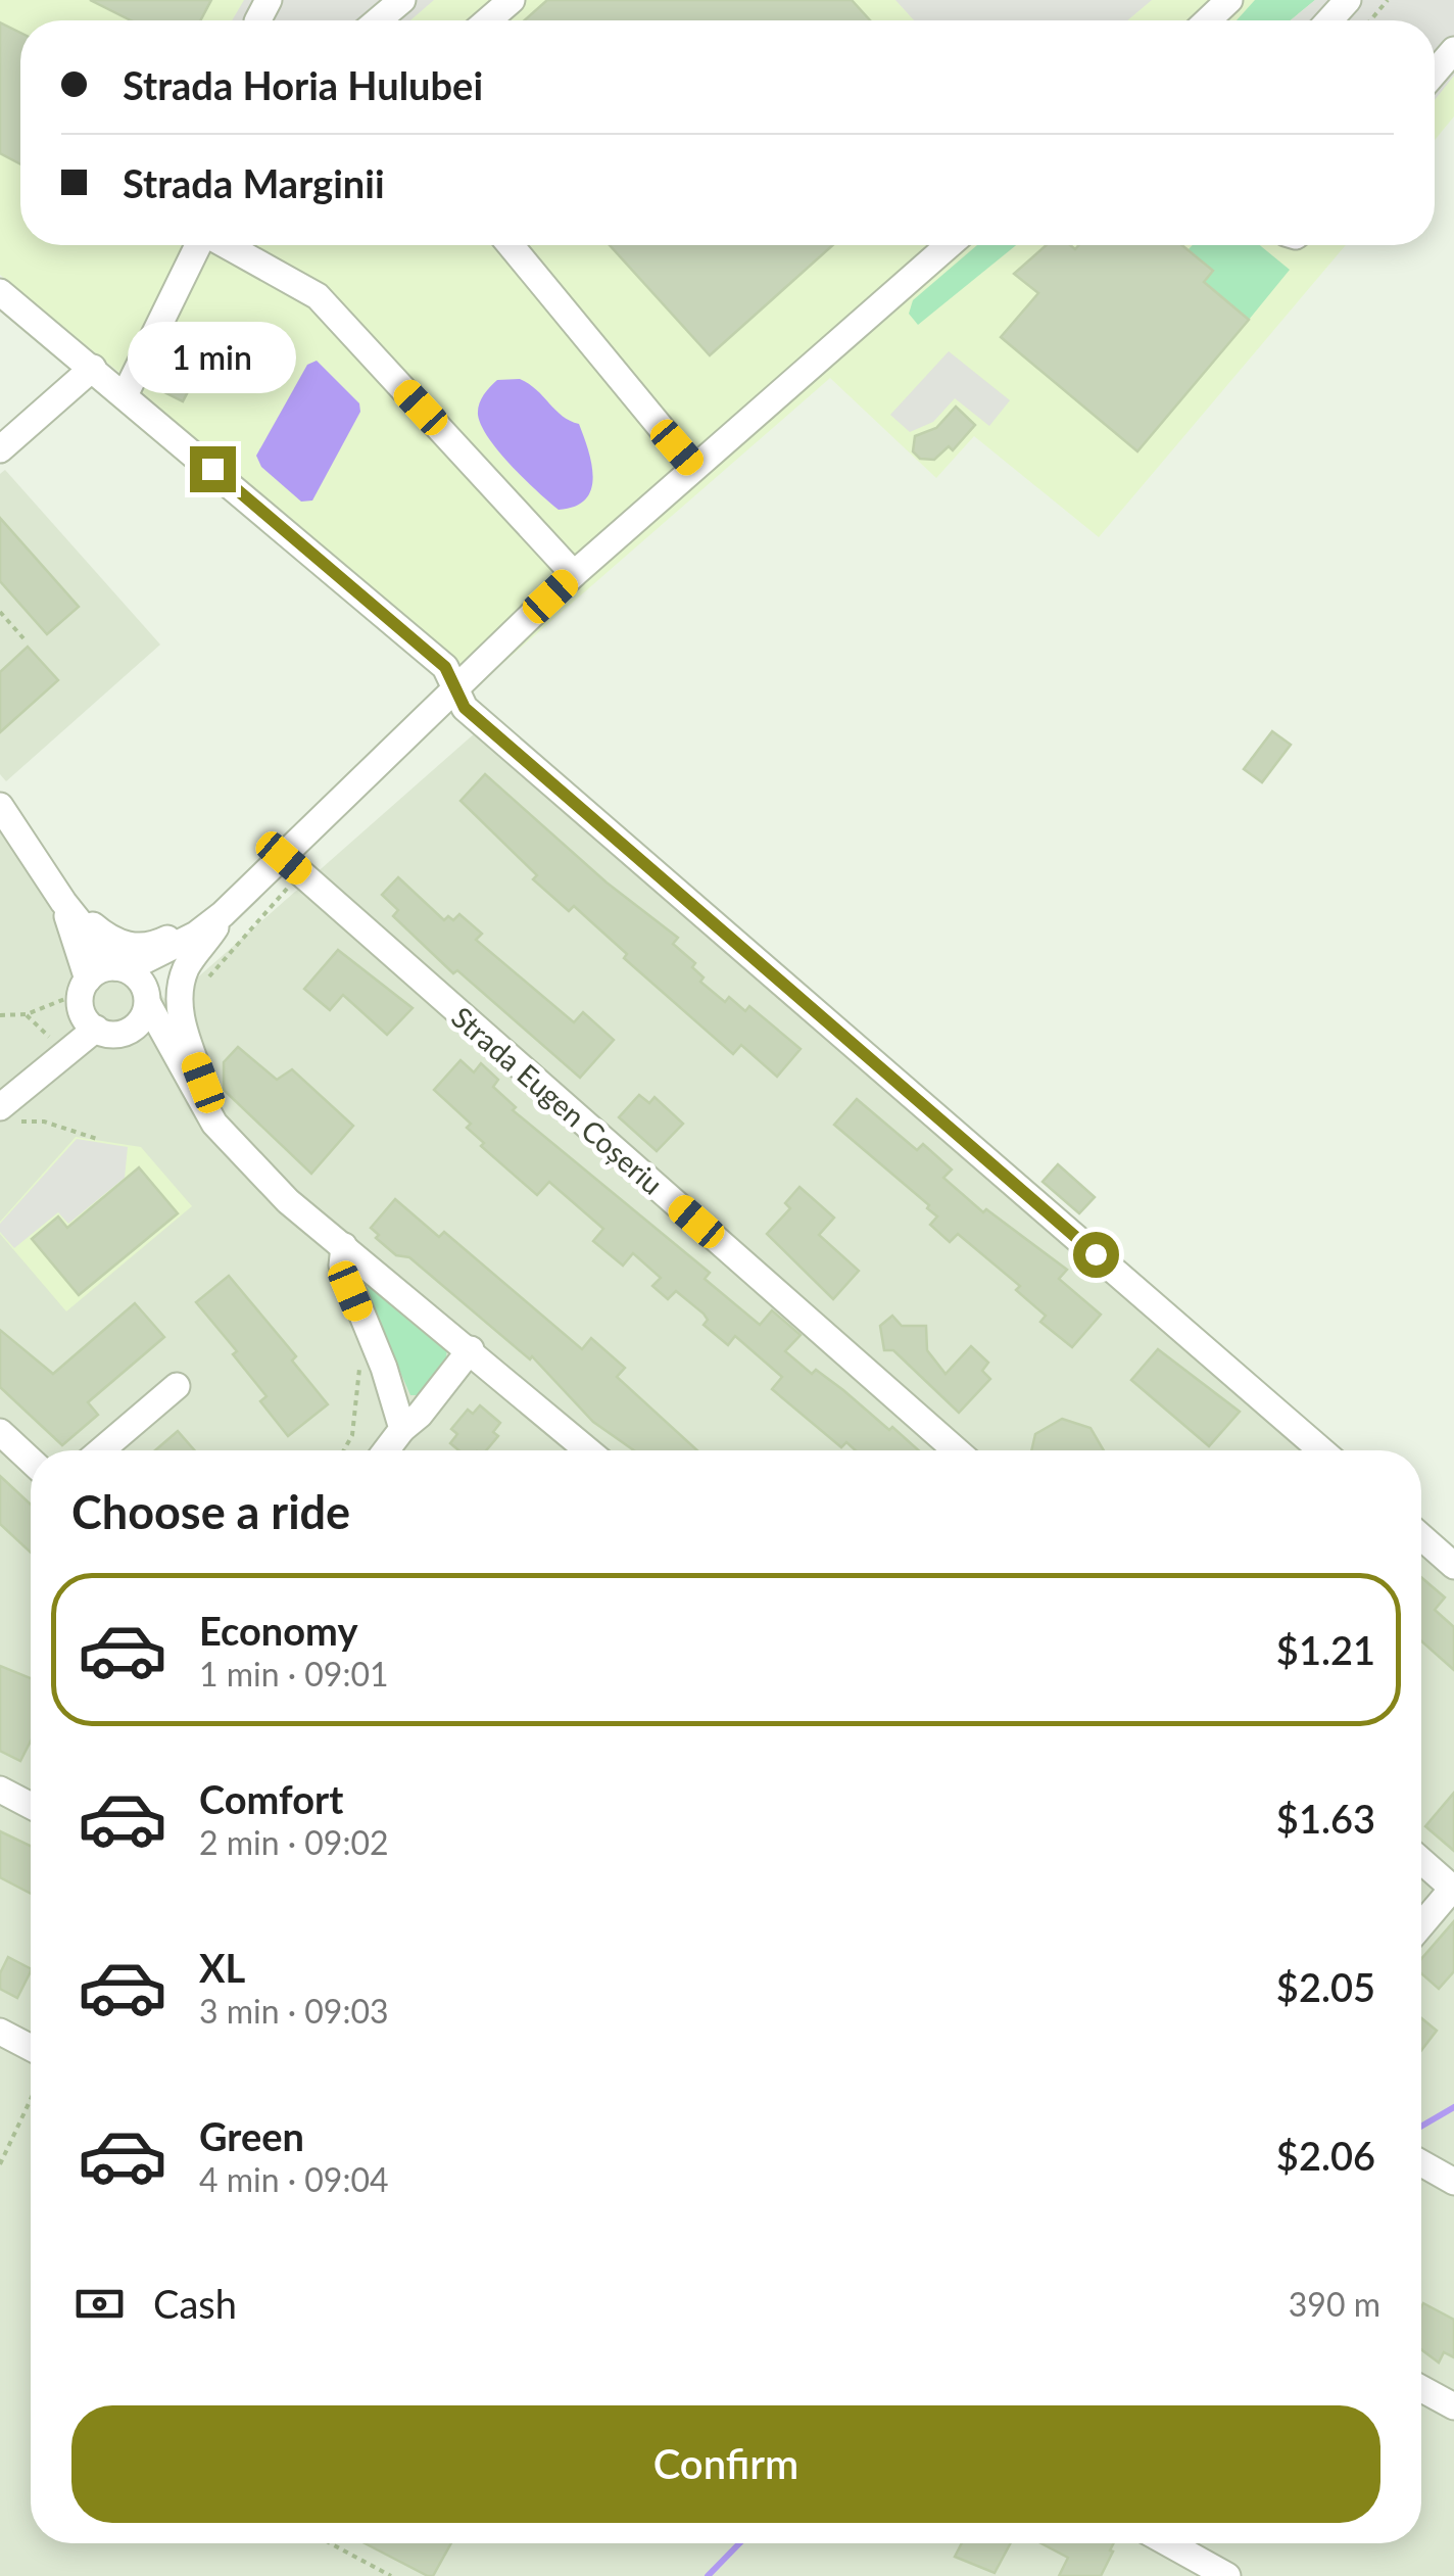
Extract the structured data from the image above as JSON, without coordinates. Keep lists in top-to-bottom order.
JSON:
{
  "streets": {
    "street": ["Strada Eugen Coșeriu"]
  },
  "page": {
    "banner": ["Strada Horia Hulubei", "Strada Marginii"],
    "bubble": "1 min",
    "heading": "Choose a ride",
    "list": [
      {
        "name": "Economy",
        "note": "1 min · 09:01",
        "value": "$1.21"
      },
      {
        "name": "Comfort",
        "note": "2 min · 09:02",
        "value": "$1.63"
      },
      {
        "name": "XL",
        "note": "3 min · 09:03",
        "value": "$2.05"
      },
      {
        "name": "Green",
        "note": "4 min · 09:04",
        "value": "$2.06"
      }
    ],
    "pay": ["Cash", "390 m"],
    "buttons": "Confirm"
  }
}
